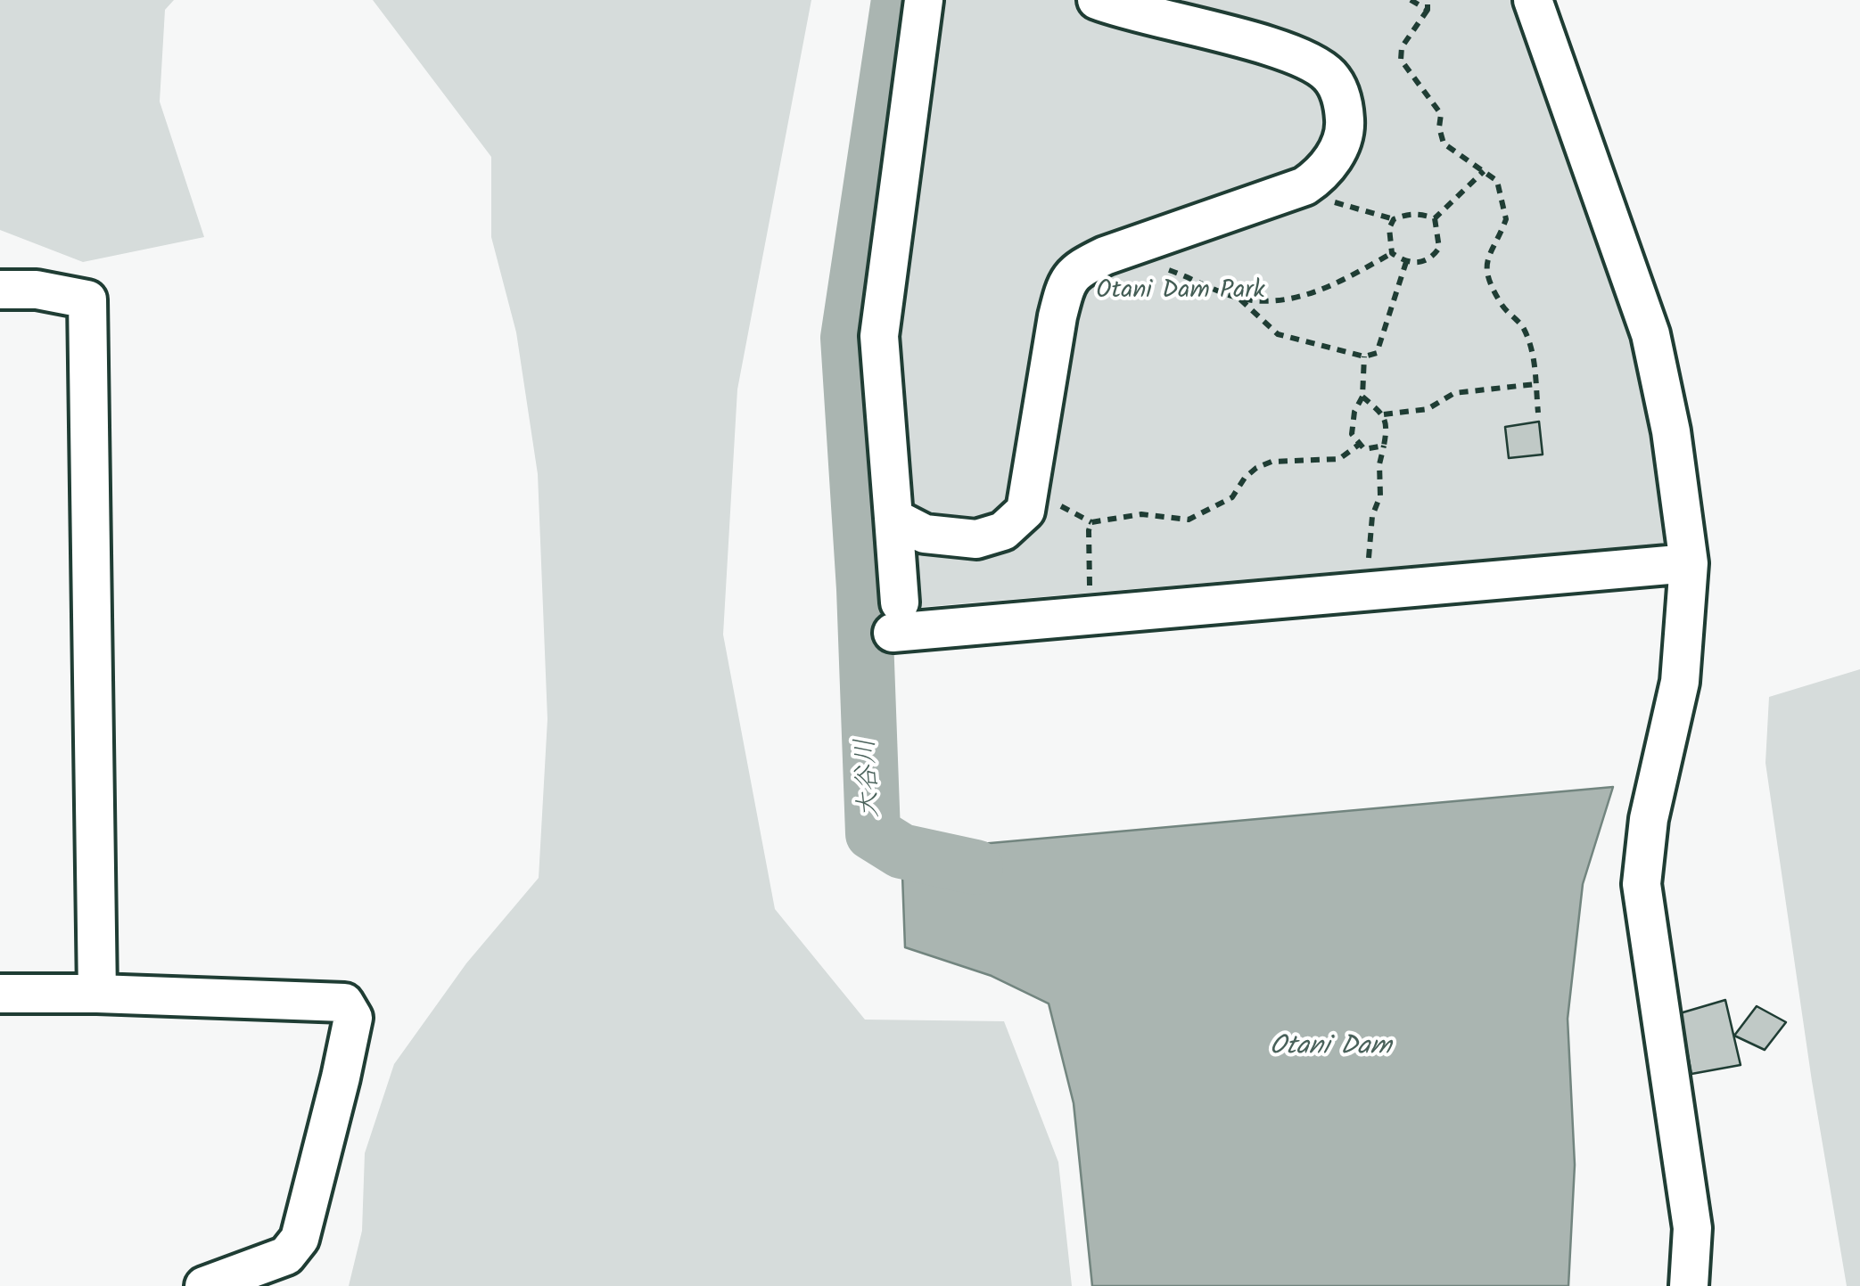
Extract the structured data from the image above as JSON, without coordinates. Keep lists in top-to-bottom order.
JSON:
{
  "water": ["大谷川", "Otani Dam"],
  "parks": ["Otani Dam Park"]
}
